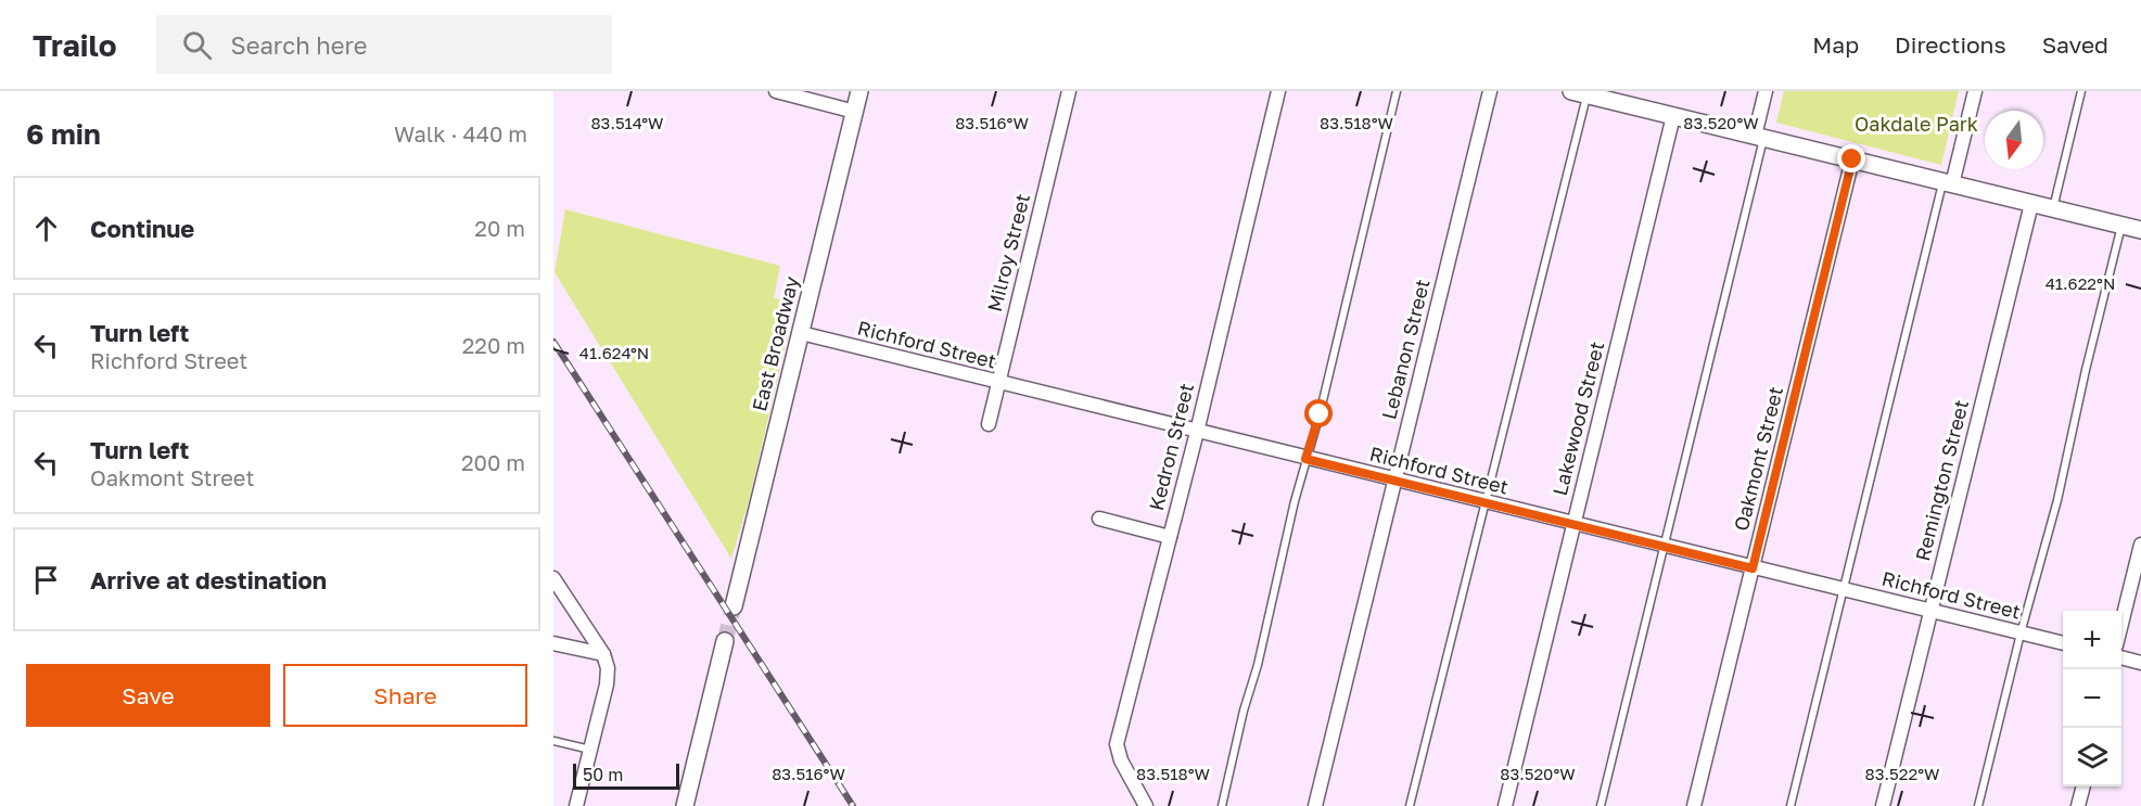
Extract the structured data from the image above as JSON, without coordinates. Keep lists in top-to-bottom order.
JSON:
{
  "streets": {
    "street": [
      "Milroy Street",
      "East Broadway",
      "Richford Street",
      "Lebanon Street",
      "Lakewood Street",
      "Kedron Street",
      "Oakmont Street",
      "Remington Street"
    ]
  },
  "crossings": [
    ["Milroy Street", "Richford Street"],
    ["East Broadway", "Richford Street"],
    ["Richford Street", "Lebanon Street"],
    ["Richford Street", "Lakewood Street"],
    ["Richford Street", "Kedron Street"],
    ["Richford Street", "Oakmont Street"],
    ["Richford Street", "Remington Street"]
  ],
  "parks": ["Oakdale Park"],
  "scale_bar": "50 m",
  "north": "bottom",
  "page": {
    "header": "Trailo",
    "search": "Search here",
    "nav": ["Map", "Directions", "Saved"],
    "heading": ["6 min", "Walk · 440 m"],
    "list": [
      ["Continue", "20 m"],
      ["Turn left", "Richford Street", "220 m"],
      ["Turn left", "Oakmont Street", "200 m"],
      "Arrive at destination"
    ],
    "map_buttons": ["+", "−"],
    "buttons": ["Save", "Share"],
    "scale": "50 m"
  },
  "coordinates": [
    "83.514°W",
    "83.516°W",
    "83.518°W",
    "83.520°W",
    "41.622°N",
    "41.624°N",
    "83.522°W"
  ]
}
